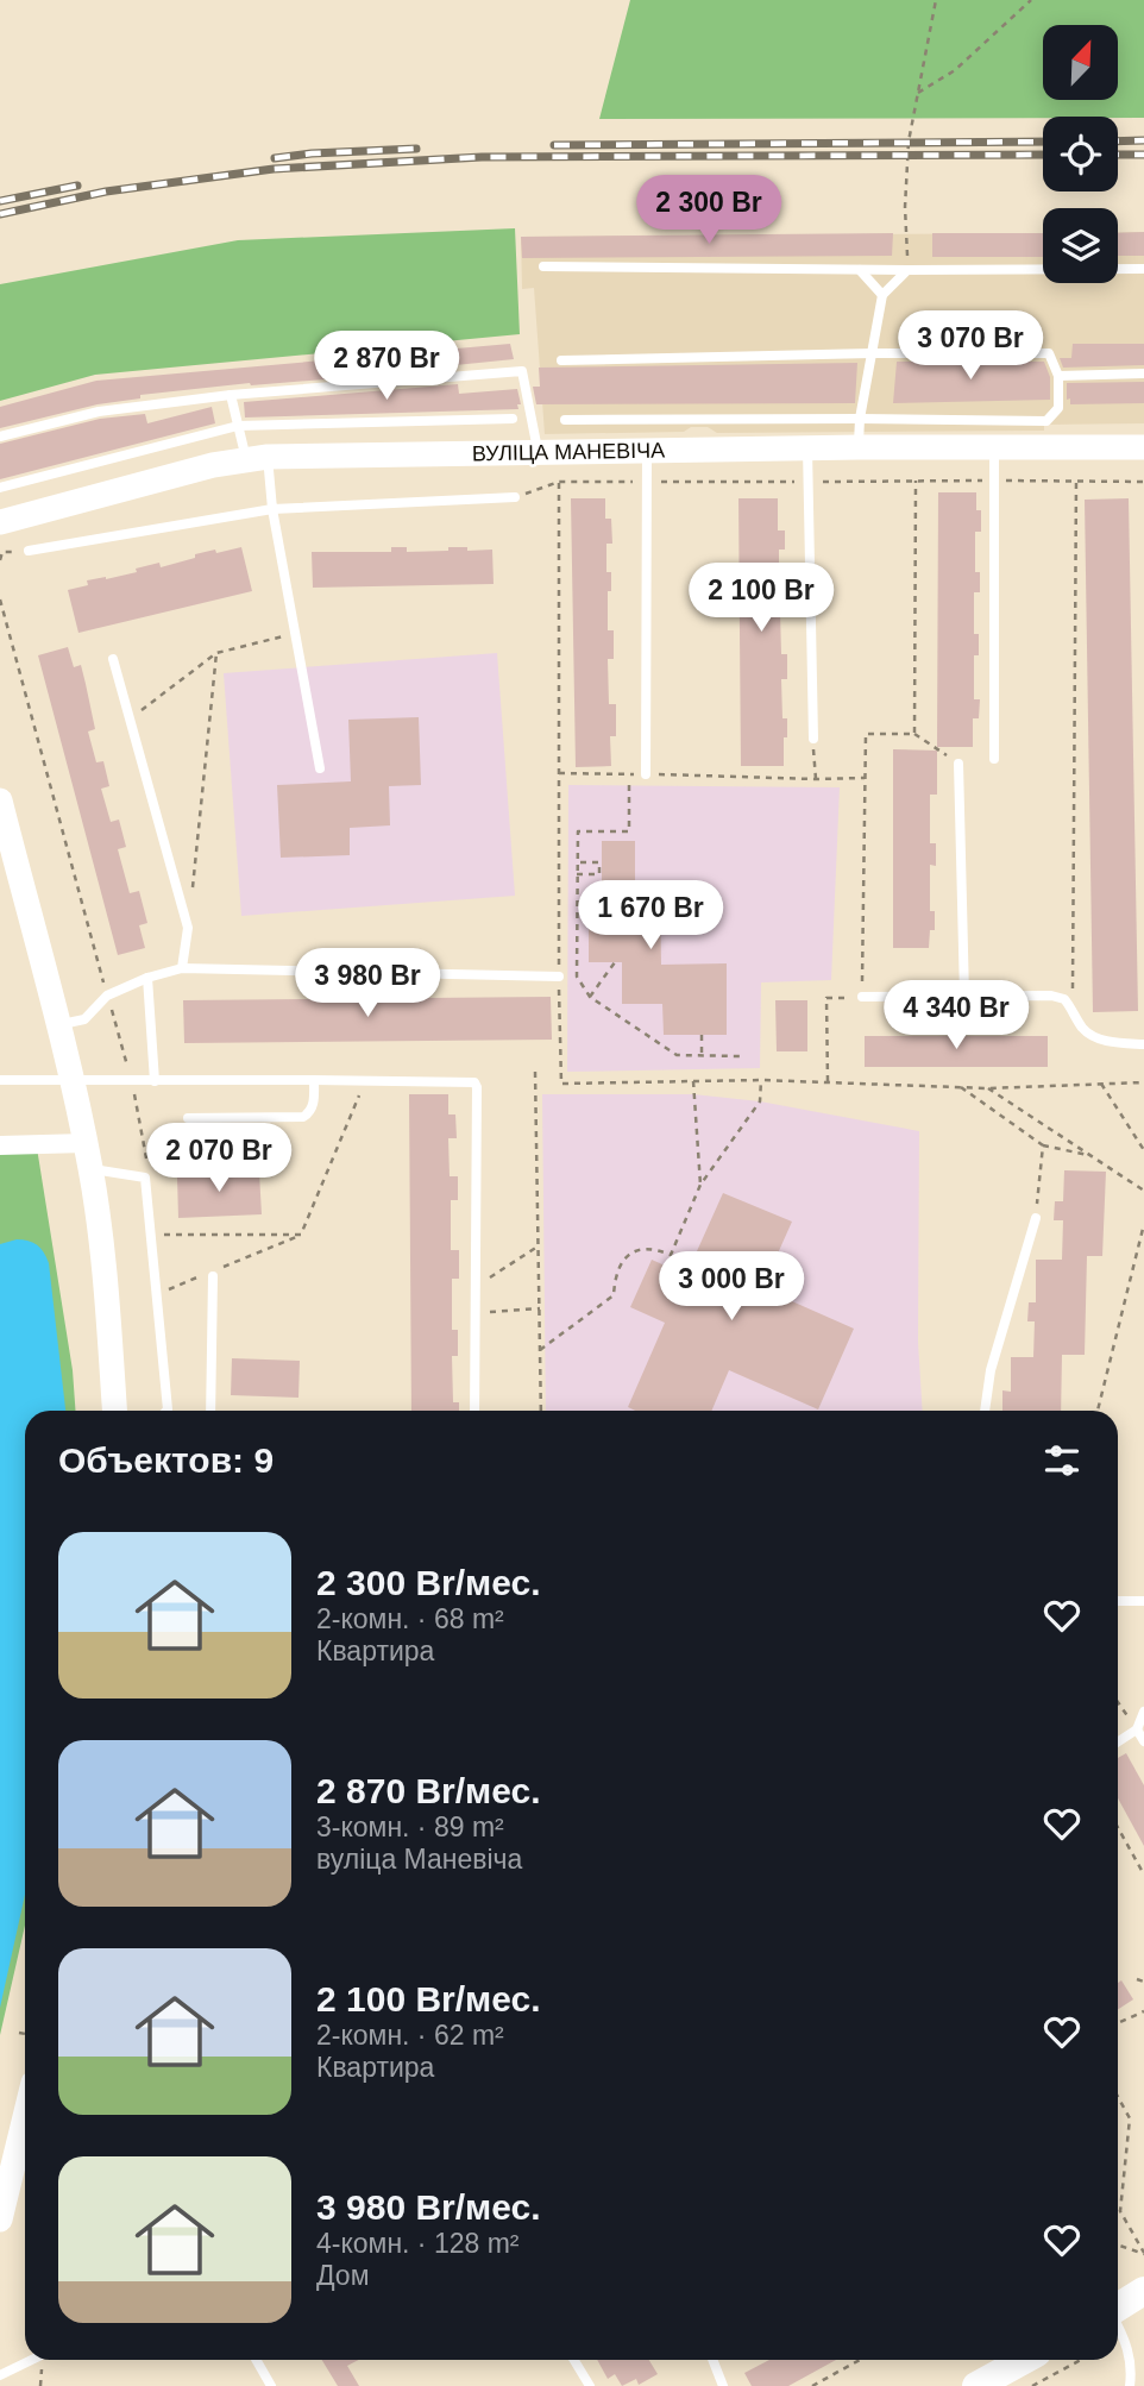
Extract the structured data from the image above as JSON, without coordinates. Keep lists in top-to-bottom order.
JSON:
{
  "streets": {
    "street": ["ВУЛІЦА МАНЕВІЧА"]
  },
  "north": "top right",
  "page": {
    "price": [
      "2 300 Br",
      "3 070 Br",
      "2 870 Br",
      "2 100 Br",
      "1 670 Br",
      "3 980 Br",
      "4 340 Br",
      "2 070 Br",
      "3 000 Br"
    ],
    "heading": "Объектов: 9",
    "list": [
      {
        "name": "2 300 Br/мес.",
        "note": "2-комн. · 68 m² · Квартира"
      },
      {
        "name": "2 870 Br/мес.",
        "note": "3-комн. · 89 m² · вуліца Маневіча"
      },
      {
        "name": "2 100 Br/мес.",
        "note": "2-комн. · 62 m² · Квартира"
      },
      {
        "name": "3 980 Br/мес.",
        "note": "4-комн. · 128 m² · Дом"
      }
    ]
  }
}
